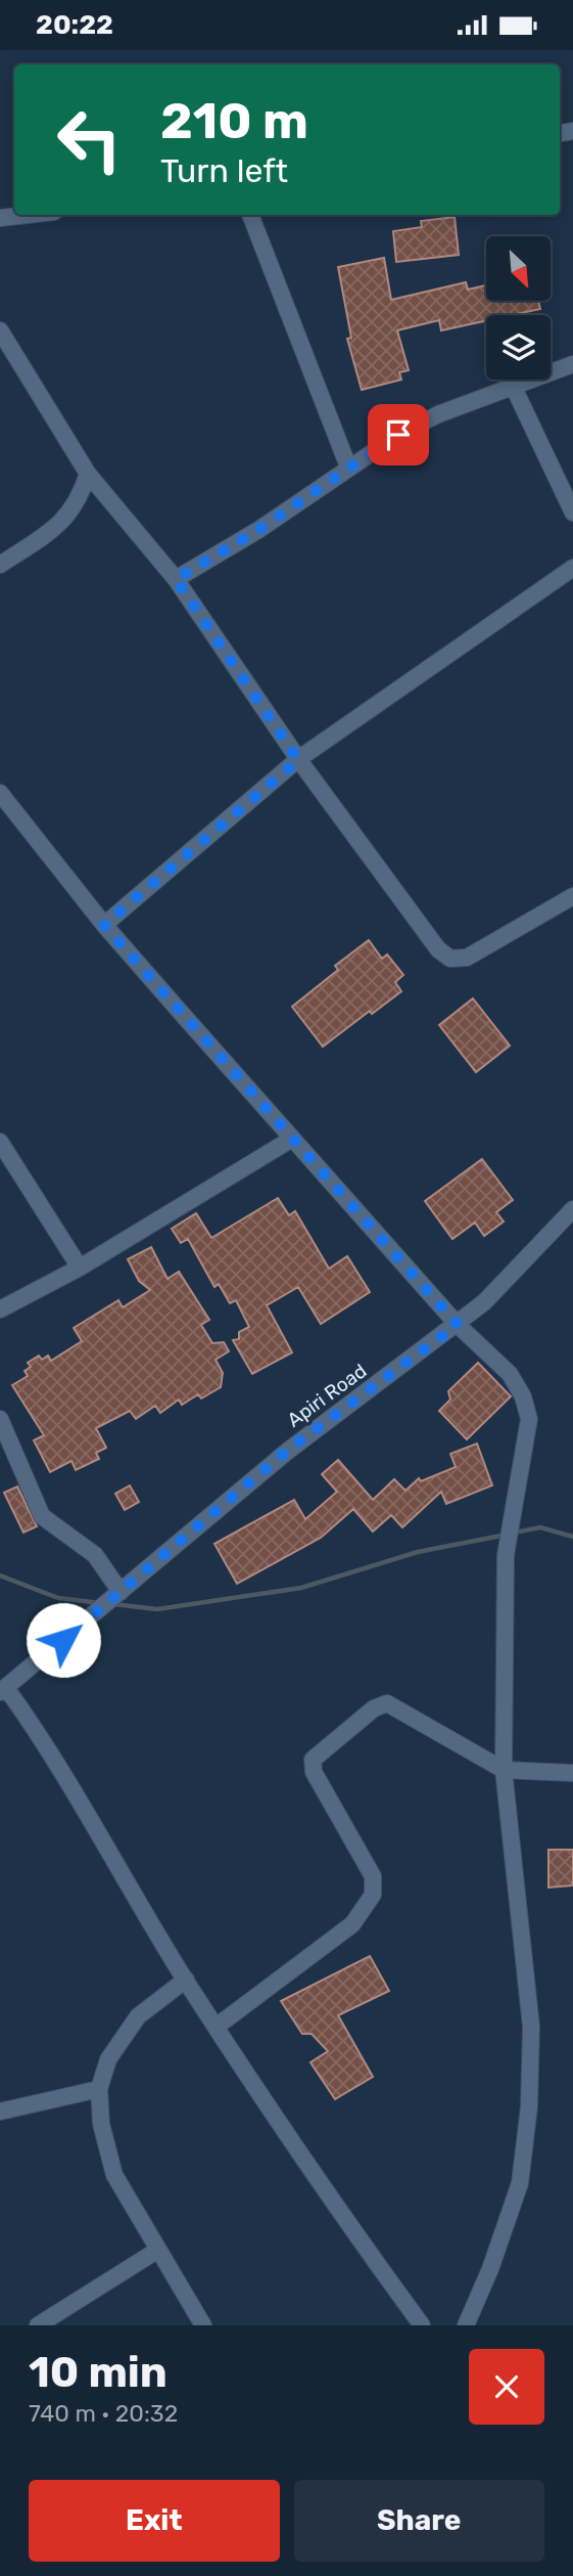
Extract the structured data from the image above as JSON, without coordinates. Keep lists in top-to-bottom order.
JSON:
{
  "streets": {
    "street": ["Apiri Road"]
  },
  "north": "bottom right",
  "page": {
    "status": "20:22",
    "turn": ["210 m", "Turn left"],
    "heading": ["10 min", "740 m · 20:32"],
    "buttons": ["Exit", "Share"]
  }
}
